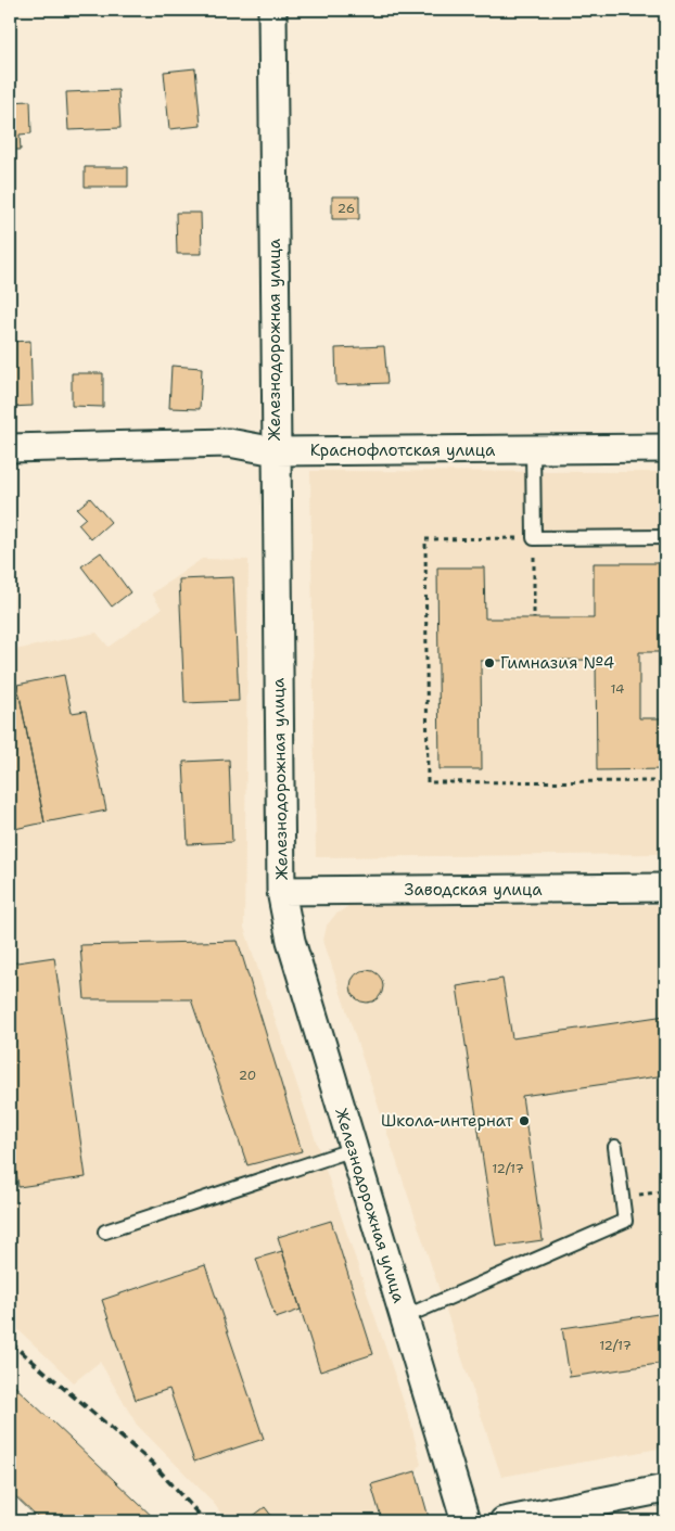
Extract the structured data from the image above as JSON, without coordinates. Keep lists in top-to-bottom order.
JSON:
{
  "streets": {
    "street": ["Железнодорожная улица", "Краснофлотская улица", "Заводская улица"]
  },
  "crossings": [
    ["Железнодорожная улица", "Краснофлотская улица"],
    ["Железнодорожная улица", "Заводская улица"]
  ],
  "places": ["Гимназия №4", "Школа-интернат"],
  "house_numbers": [
    "26",
    "14",
    "20",
    "12/17",
    "12/17"
  ]
}
